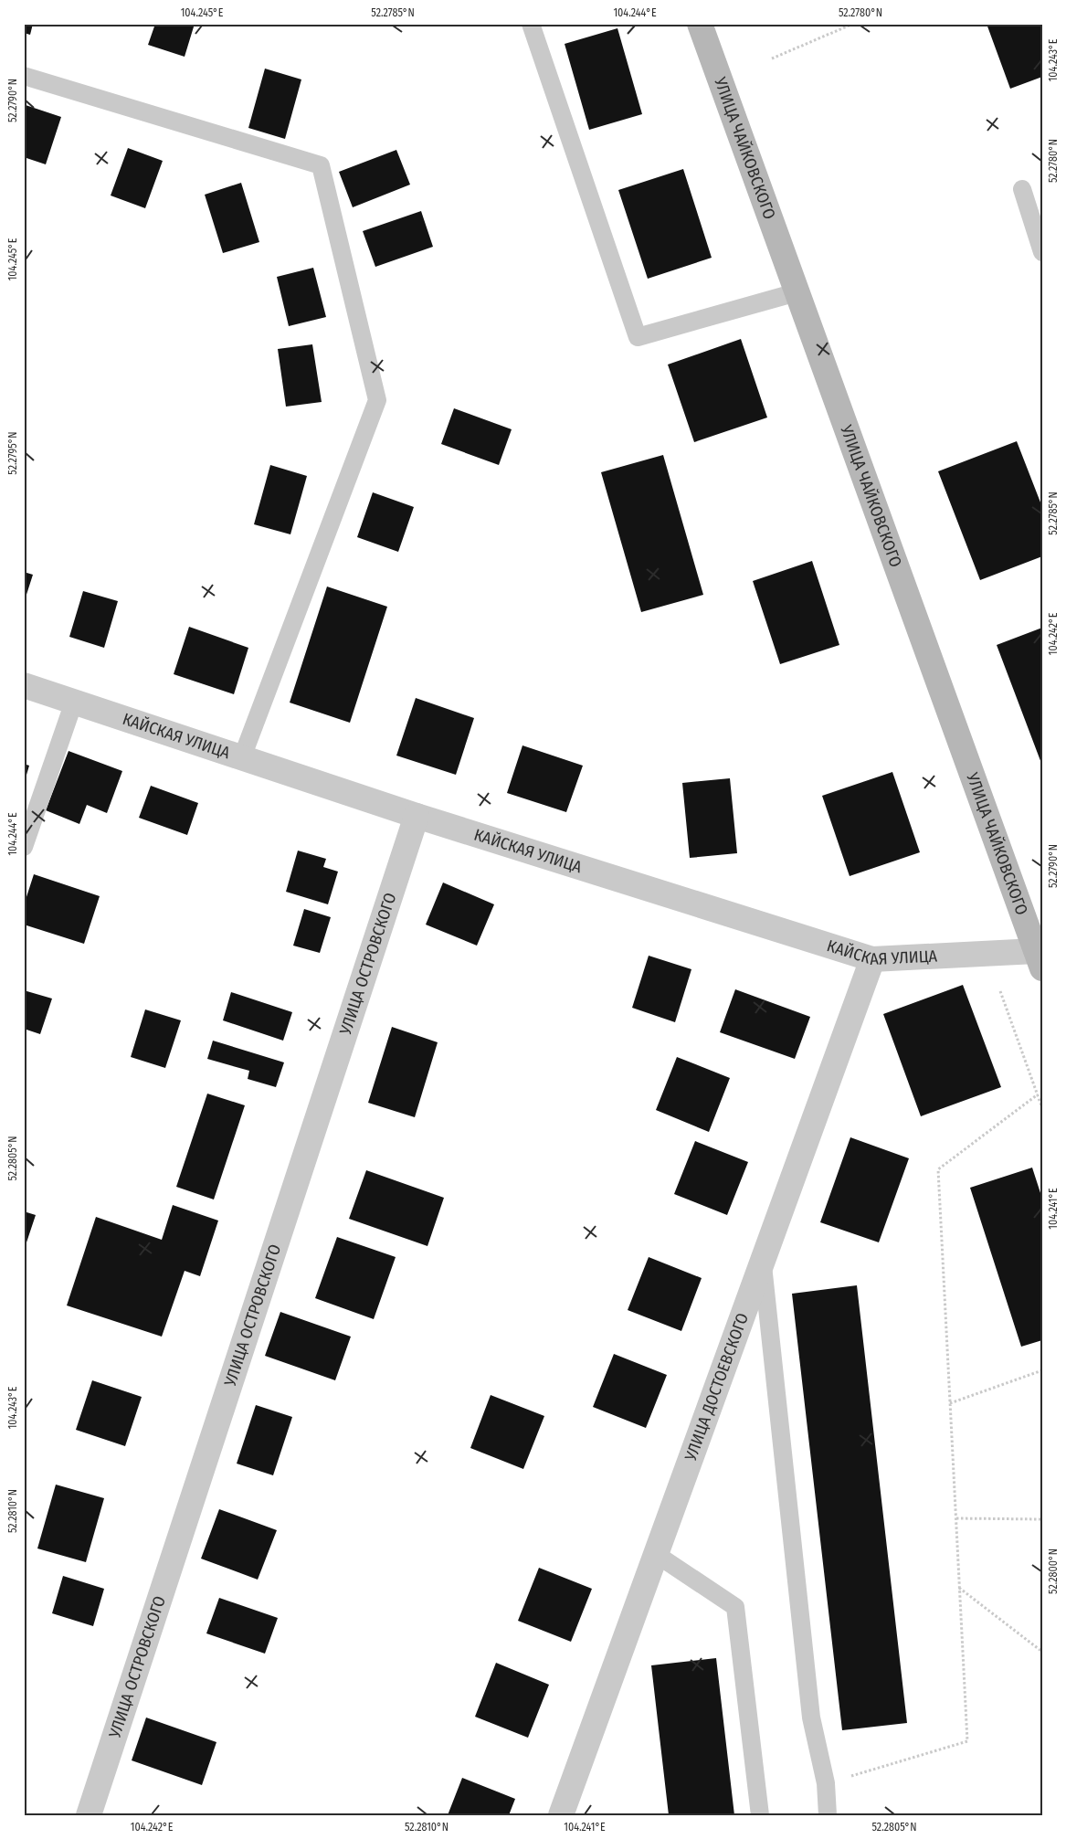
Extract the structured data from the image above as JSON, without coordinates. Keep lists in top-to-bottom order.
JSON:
{
  "streets": {
    "street": [
      "УЛИЦА ЧАЙКОВСКОГО",
      "КАЙСКАЯ УЛИЦА",
      "УЛИЦА ОСТРОВСКОГО",
      "УЛИЦА ДОСТОЕВСКОГО"
    ]
  },
  "crossings": [
    ["УЛИЦА ЧАЙКОВСКОГО", "КАЙСКАЯ УЛИЦА"],
    ["КАЙСКАЯ УЛИЦА", "УЛИЦА ОСТРОВСКОГО"],
    ["КАЙСКАЯ УЛИЦА", "УЛИЦА ДОСТОЕВСКОГО"]
  ],
  "coordinates": [
    "104.245°E",
    "52.2785°N",
    "104.244°E",
    "52.2780°N",
    "104.243°E",
    "52.2790°N",
    "52.2795°N",
    "104.242°E",
    "52.2805°N",
    "104.241°E",
    "52.2810°N",
    "52.2800°N"
  ]
}
